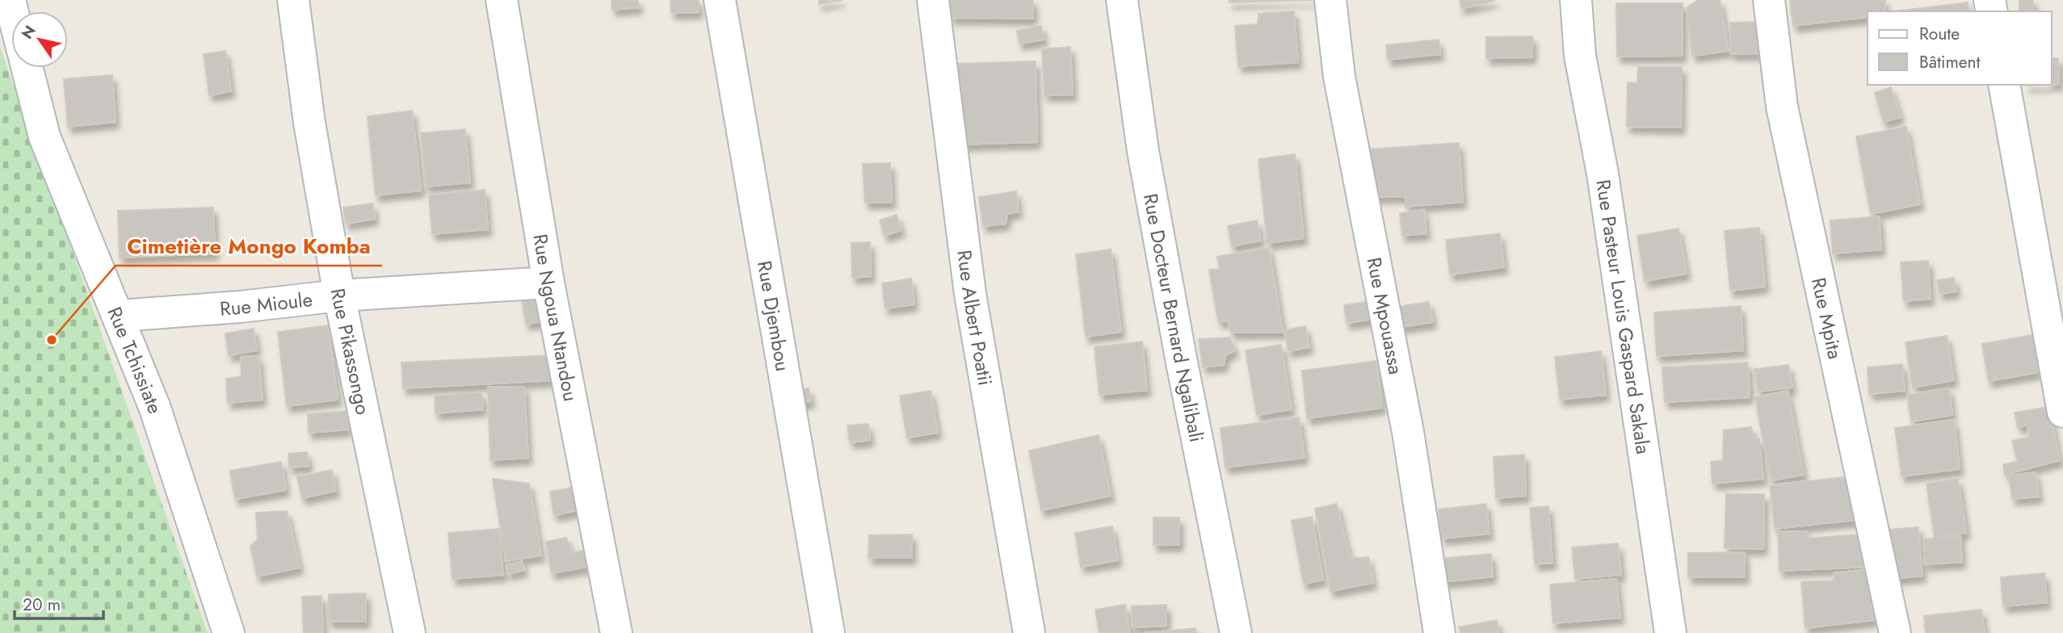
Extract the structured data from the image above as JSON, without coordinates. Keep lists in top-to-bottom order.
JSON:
{
  "streets": {
    "street": [
      "Rue Mioule",
      "Rue Djembou",
      "Rue Mpouassa",
      "Rue Pasteur Louis Gaspard Sakala",
      "Rue Ngoua Ntandou",
      "Rue Albert Poatii",
      "Rue Docteur Bernard Ngalibali",
      "Rue Mpita",
      "Rue Pikassongo",
      "Rue Tchissiate"
    ]
  },
  "crossings": [
    ["Rue Mioule", "Rue Ngoua Ntandou"],
    ["Rue Mioule", "Rue Pikassongo"],
    ["Rue Mioule", "Rue Tchissiate"]
  ],
  "places": ["Cimetière Mongo Komba"],
  "legend": ["Route", "Bâtiment"],
  "scale_bar": "20 m",
  "north": "top left"
}
